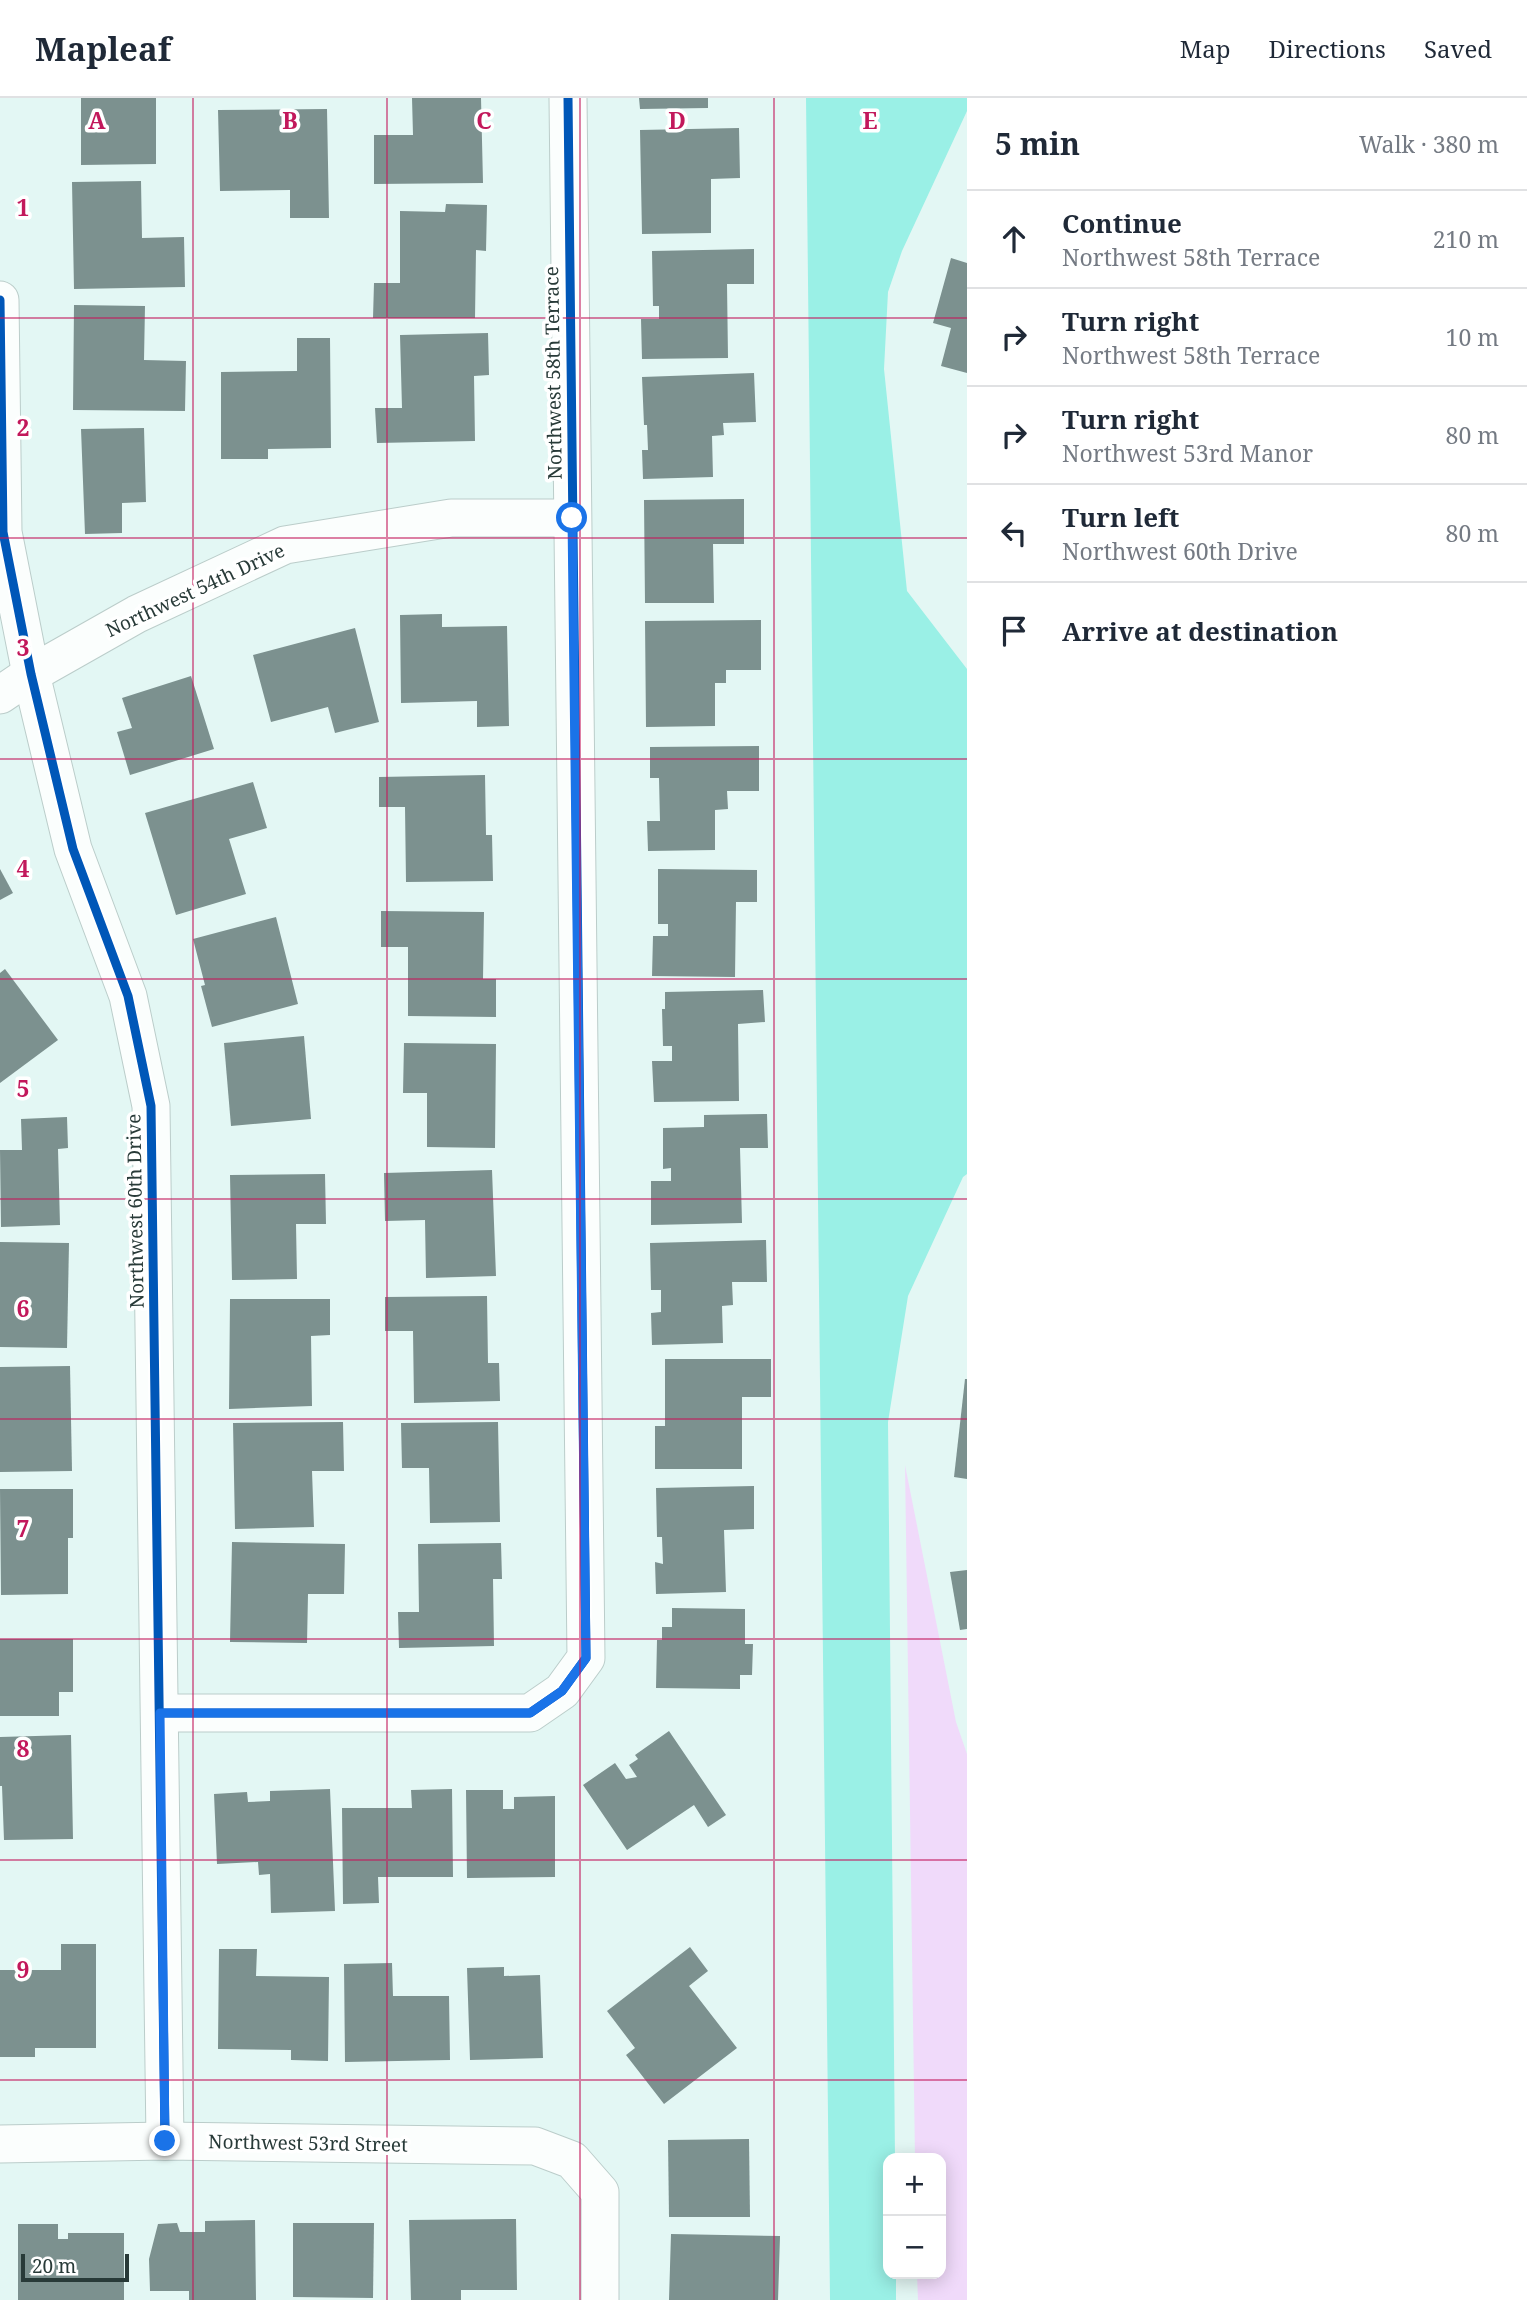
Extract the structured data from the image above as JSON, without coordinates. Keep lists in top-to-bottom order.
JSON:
{
  "streets": {
    "street": [
      "Northwest 58th Terrace",
      "Northwest 54th Drive",
      "Northwest 60th Drive",
      "Northwest 53rd Street"
    ]
  },
  "crossings": [
    ["Northwest 58th Terrace", "Northwest 54th Drive"],
    ["Northwest 58th Terrace", "Northwest 60th Drive"],
    ["Northwest 54th Drive", "Northwest 60th Drive"],
    ["Northwest 60th Drive", "Northwest 53rd Street"]
  ],
  "scale_bar": "20 m",
  "page": {
    "header": "Mapleaf",
    "nav": ["Map", "Directions", "Saved"],
    "heading": ["5 min", "Walk · 380 m"],
    "list": [
      ["Continue", "Northwest 58th Terrace", "210 m"],
      ["Turn right", "Northwest 58th Terrace", "10 m"],
      ["Turn right", "Northwest 53rd Manor", "80 m"],
      ["Turn left", "Northwest 60th Drive", "80 m"],
      "Arrive at destination"
    ],
    "map_buttons": ["+", "−"],
    "scale": "20 m"
  },
  "grid": {
    "columns": [
      "A",
      "B",
      "C",
      "D",
      "E"
    ],
    "rows": [
      "1",
      "2",
      "3",
      "4",
      "5",
      "6",
      "7",
      "8",
      "9"
    ]
  }
}
